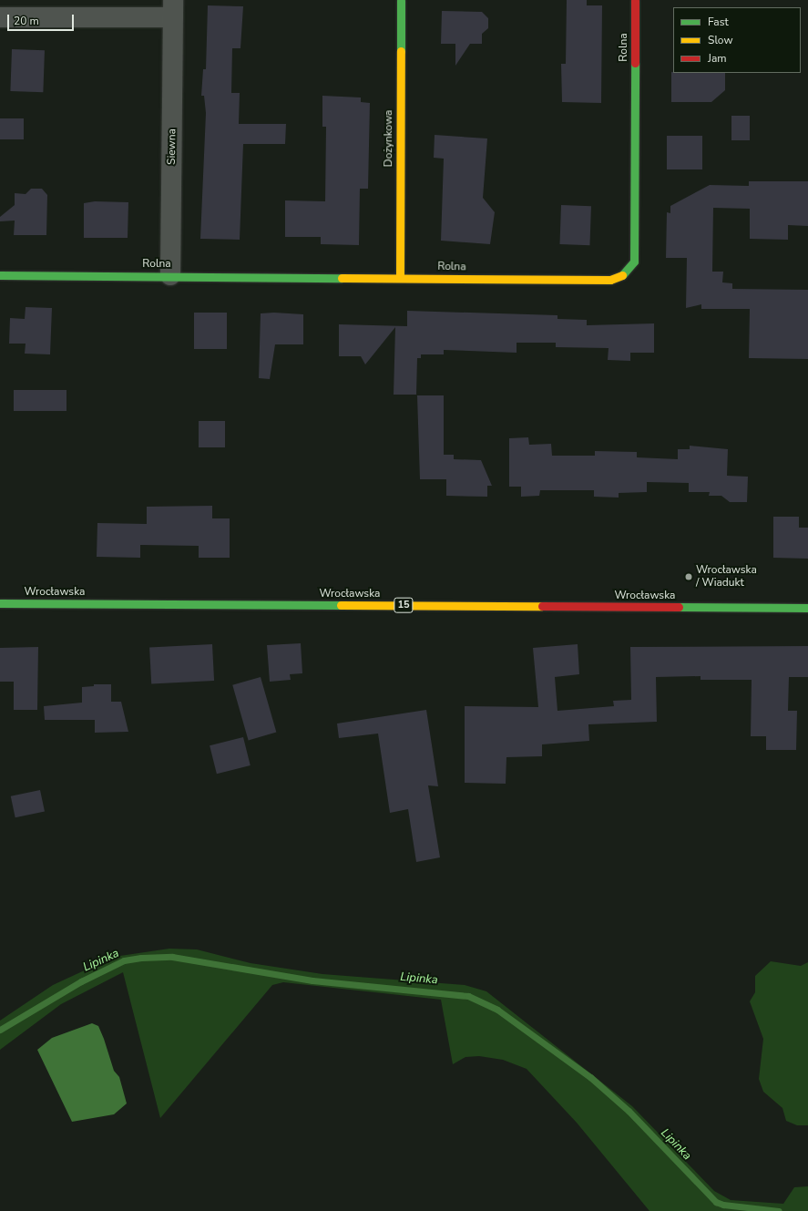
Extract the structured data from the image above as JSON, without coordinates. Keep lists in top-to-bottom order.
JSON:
{
  "streets": {
    "street": [
      "Rolna",
      "Dożynkowa",
      "Siewna",
      "Wrocławska",
      "15"
    ]
  },
  "crossings": [
    ["Rolna", "Dożynkowa"],
    ["Rolna", "Siewna"]
  ],
  "water": ["Lipinka"],
  "places": ["Wrocławska / Wiadukt"],
  "legend": ["Fast", "Slow", "Jam"],
  "scale_bar": "20 m"
}
